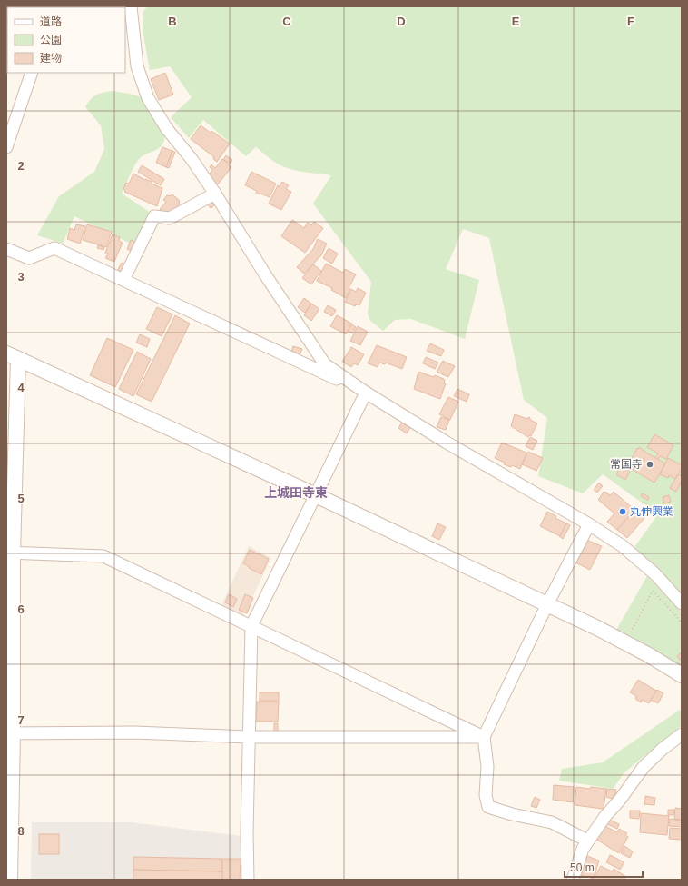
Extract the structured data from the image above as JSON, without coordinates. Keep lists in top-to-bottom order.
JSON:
{
  "districts": ["上城田寺東"],
  "places": ["常国寺", "丸伸興業"],
  "legend": ["道路", "公園", "建物"],
  "scale_bar": "50 m",
  "grid": {
    "columns": [
      "B",
      "C",
      "D",
      "E",
      "F"
    ],
    "rows": [
      "2",
      "3",
      "4",
      "5",
      "6",
      "7",
      "8"
    ]
  }
}
